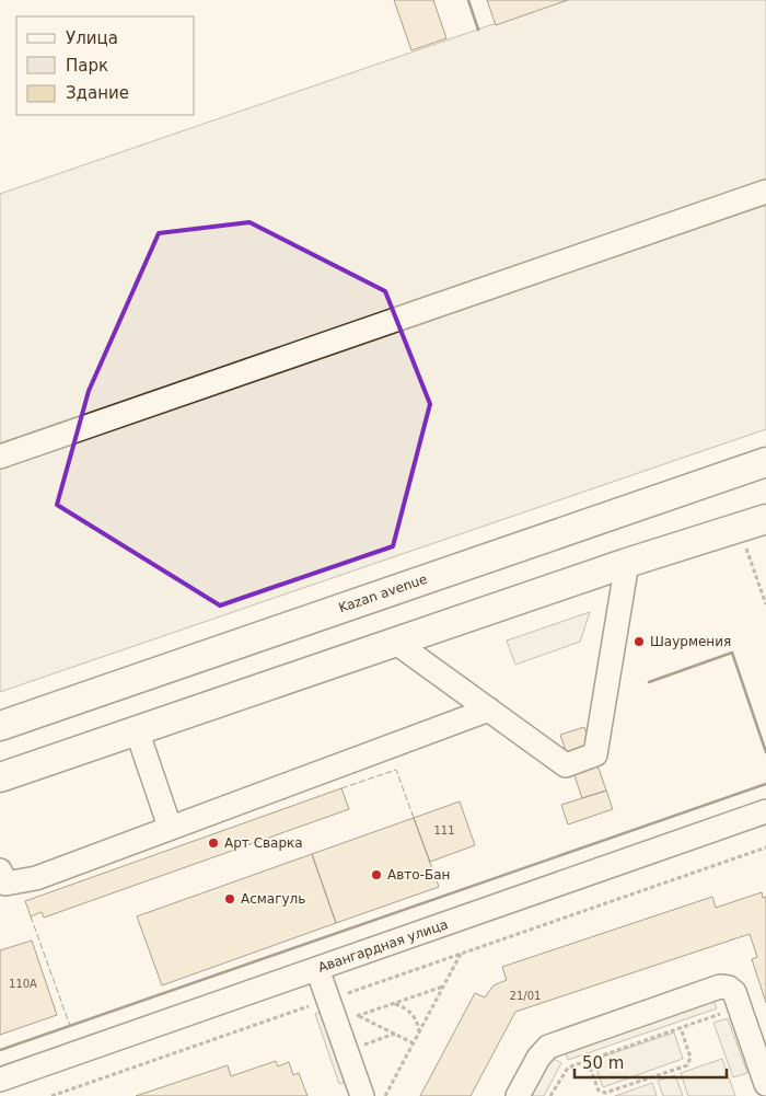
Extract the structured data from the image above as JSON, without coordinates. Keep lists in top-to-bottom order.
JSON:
{
  "streets": {
    "main road": ["Kazan avenue"],
    "street": ["Авангардная улица"]
  },
  "places": [
    "Шаурмения",
    "Арт Сварка",
    "Авто-Бан",
    "Асмагуль"
  ],
  "house_numbers": ["111", "110А", "21/01"],
  "legend": ["Улица", "Парк", "Здание"],
  "scale_bar": "50 m"
}
